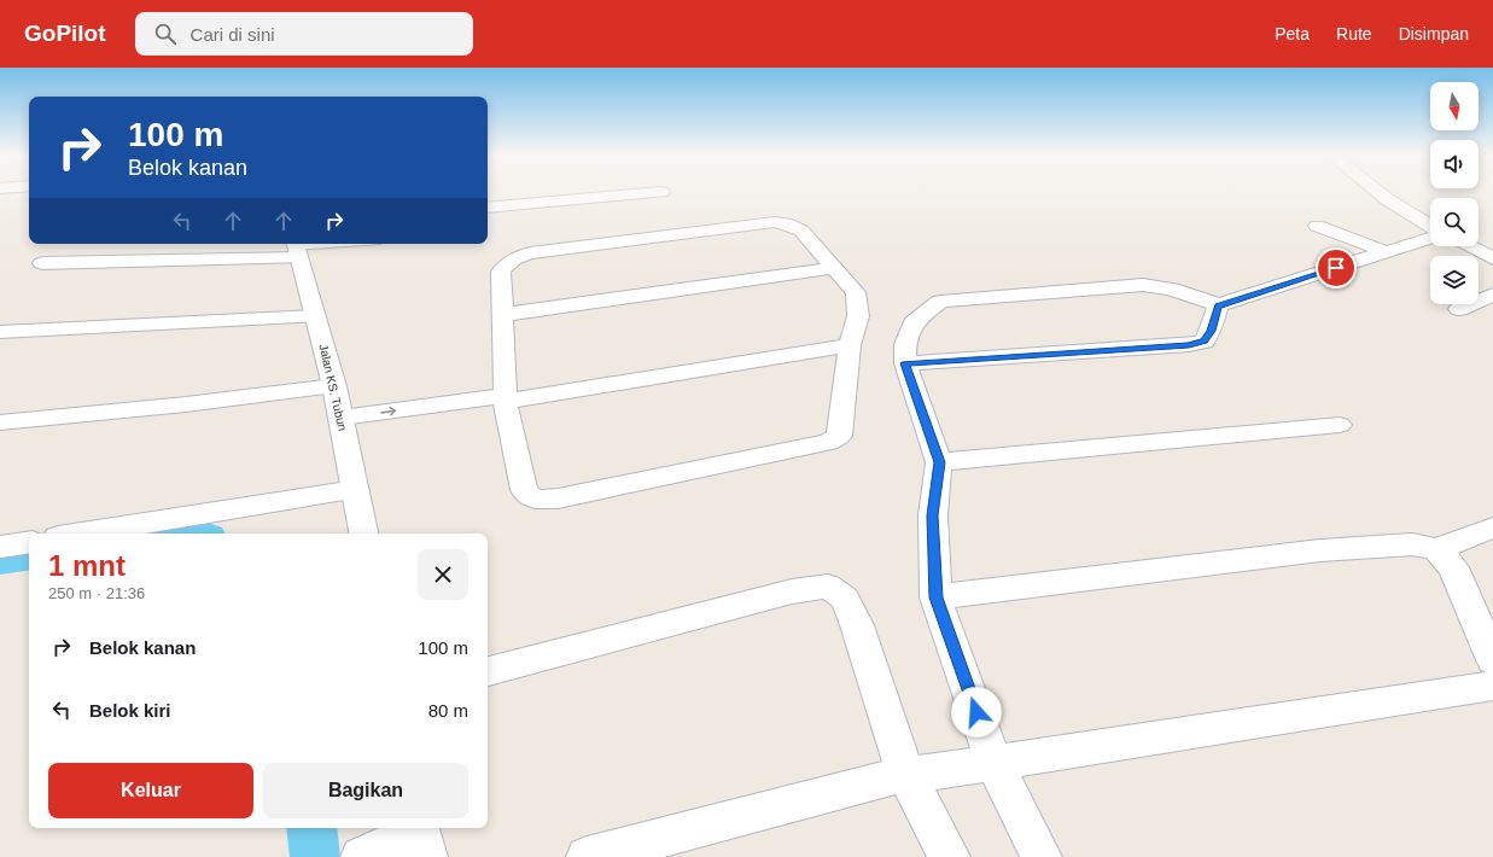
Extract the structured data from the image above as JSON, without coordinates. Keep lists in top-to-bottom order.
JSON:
{
  "streets": {
    "street": ["Jalan KS. Tubun"]
  },
  "north": "bottom",
  "page": {
    "header": "GoPilot",
    "search": "Cari di sini",
    "nav": ["Peta", "Rute", "Disimpan"],
    "turn": ["100 m", "Belok kanan"],
    "heading": ["1 mnt", "250 m · 21:36"],
    "list": [
      {
        "name": "Belok kanan",
        "value": "100 m"
      },
      {
        "name": "Belok kiri",
        "value": "80 m"
      }
    ],
    "buttons": ["Keluar", "Bagikan"]
  }
}
